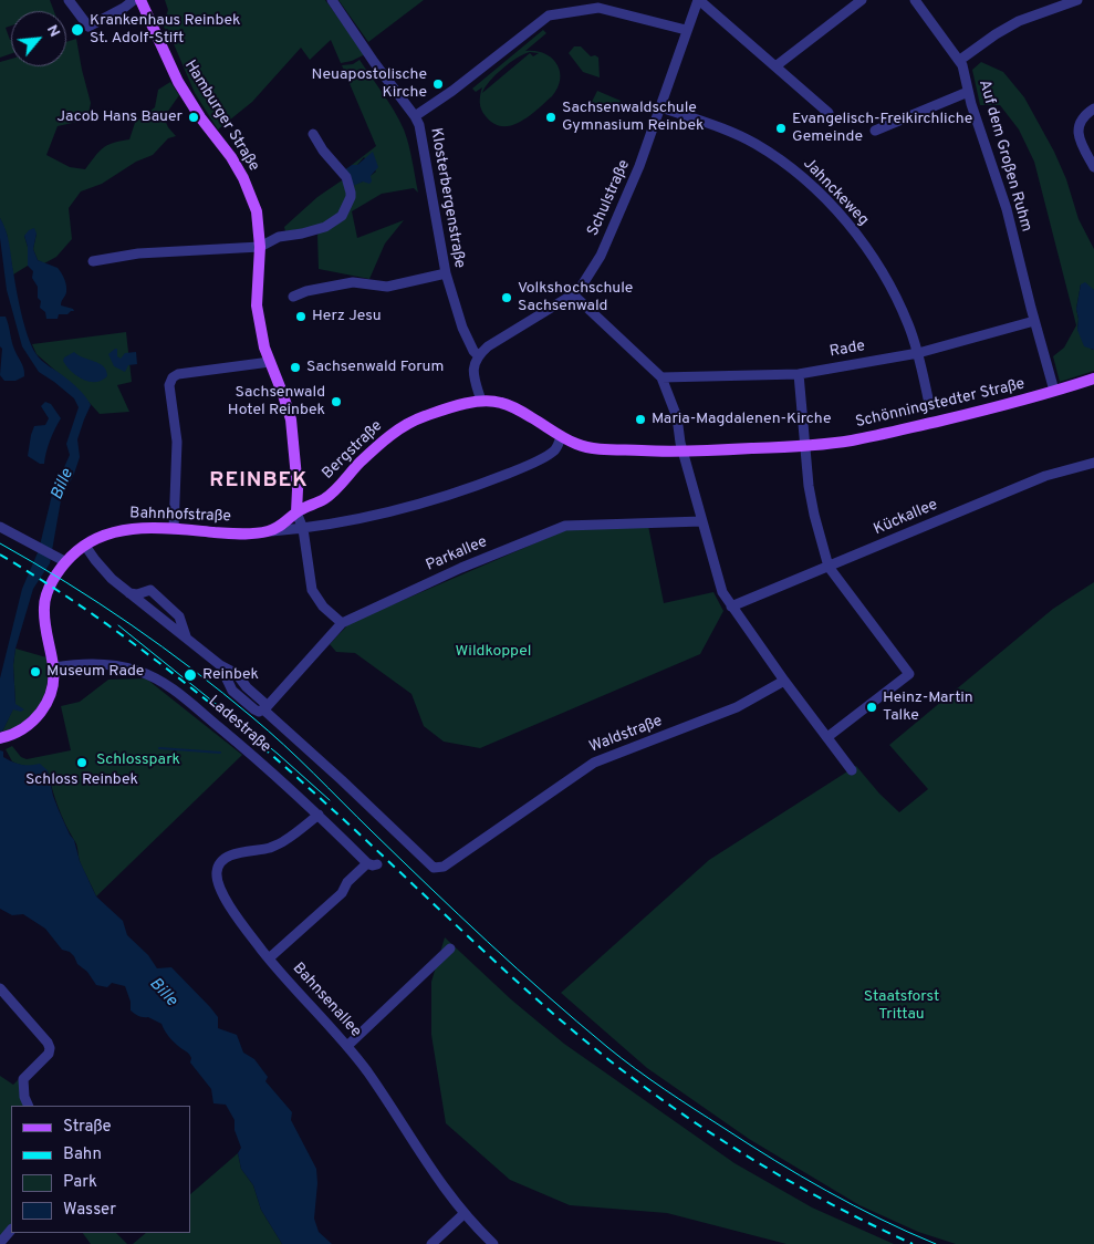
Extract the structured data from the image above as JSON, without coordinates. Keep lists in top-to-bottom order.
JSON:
{
  "streets": {
    "main road": [
      "Hamburger Straße",
      "Schönningstedter Straße",
      "Bergstraße",
      "Bahnhofstraße"
    ],
    "street": [
      "Auf dem Großen Ruhm",
      "Jahnckeweg",
      "Klosterbergenstraße",
      "Schulstraße",
      "Rade",
      "Kückallee",
      "Parkallee",
      "Ladestraße",
      "Waldstraße",
      "Bahnsenallee"
    ]
  },
  "crossings": [
    ["Hamburger Straße", "Bergstraße"],
    ["Hamburger Straße", "Bahnhofstraße"],
    ["Auf dem Großen Ruhm", "Rade"],
    ["Auf dem Großen Ruhm", "Schönningstedter Straße"],
    ["Jahnckeweg", "Schulstraße"],
    ["Jahnckeweg", "Rade"],
    ["Klosterbergenstraße", "Schulstraße"],
    ["Schönningstedter Straße", "Bergstraße"],
    ["Bergstraße", "Bahnhofstraße"],
    ["Bahnhofstraße", "Ladestraße"],
    ["Ladestraße", "Bahnsenallee"]
  ],
  "districts": ["REINBEK"],
  "water": ["Bille"],
  "parks": ["Wildkoppel", "Schlosspark", "Staatsforst Trittau"],
  "places": [
    "Krankenhaus Reinbek St. Adolf-Stift",
    "Neuapostolische Kirche",
    "Jacob Hans Bauer",
    "Sachsenwaldschule Gymnasium Reinbek",
    "Evangelisch-Freikirchliche Gemeinde",
    "Volkshochschule Sachsenwald",
    "Herz Jesu",
    "Sachsenwald Forum",
    "Sachsenwald Hotel Reinbek",
    "Maria-Magdalenen-Kirche",
    "Museum Rade",
    "Reinbek",
    "Heinz-Martin Talke",
    "Schloss Reinbek"
  ],
  "legend": [
    "Straße",
    "Bahn",
    "Park",
    "Wasser"
  ],
  "north": "top right"
}
